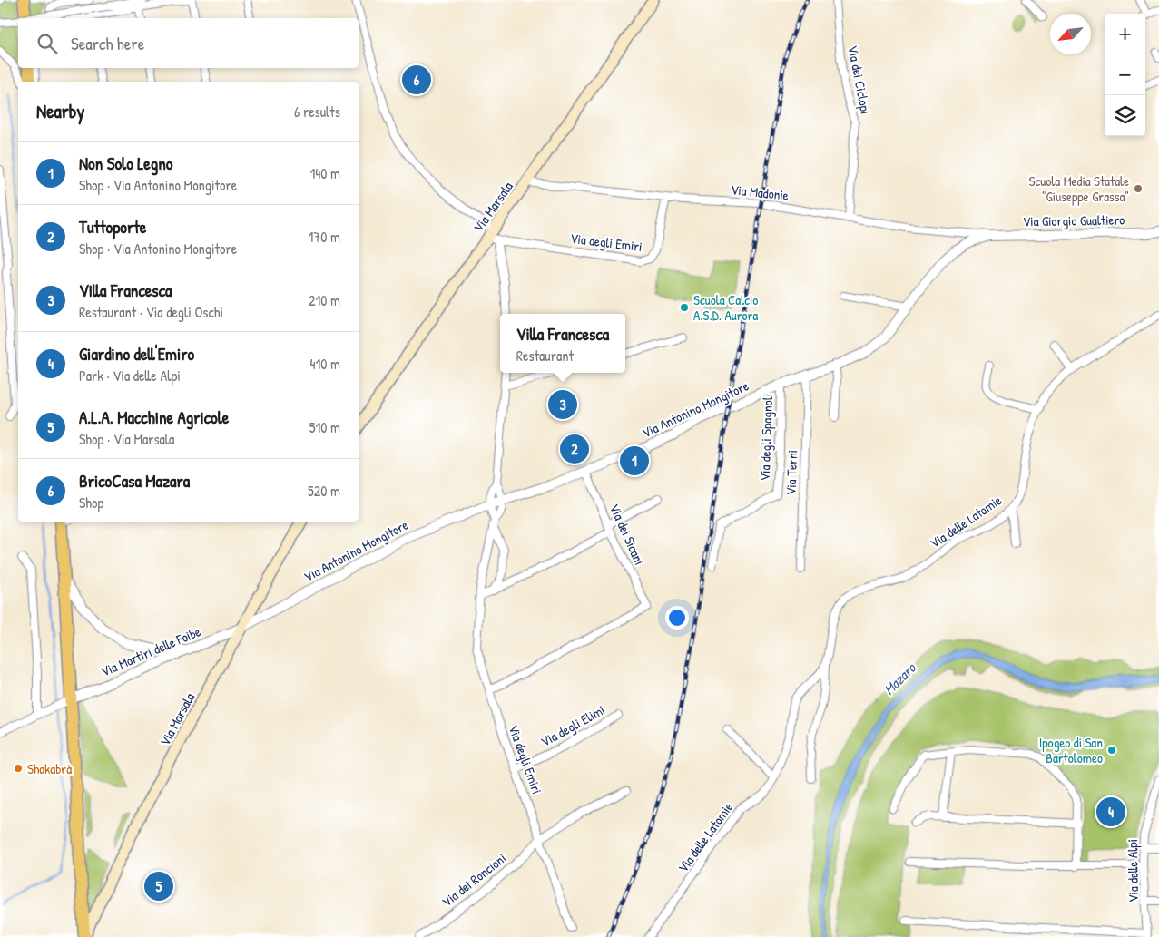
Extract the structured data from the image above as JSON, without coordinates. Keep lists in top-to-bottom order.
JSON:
{
  "streets": {
    "main road": ["Via Marsala"],
    "street": [
      "Via dei Ciclopi",
      "Via Madonie",
      "Via Giorgio Gualtiero",
      "Via degli Emiri",
      "Via Antonino Mongitore",
      "Via degli Spagnoli",
      "Via Terni",
      "Via delle Latomie",
      "Via dei Sicani",
      "Via Martiri delle Foibe",
      "Via degli Elimi",
      "Via delle Alpi",
      "Via dei Roncioni"
    ]
  },
  "crossings": [
    ["Via dei Ciclopi", "Via Madonie"],
    ["Via Madonie", "Via Marsala"],
    ["Via Madonie", "Via Giorgio Gualtiero"],
    ["Via Madonie", "Via degli Emiri"],
    ["Via Marsala", "Via degli Emiri"],
    ["Via Marsala", "Via Antonino Mongitore"],
    ["Via Marsala", "Via Martiri delle Foibe"],
    ["Via Giorgio Gualtiero", "Via Antonino Mongitore"],
    ["Via degli Emiri", "Via Antonino Mongitore"],
    ["Via degli Emiri", "Via dei Sicani"],
    ["Via degli Emiri", "Via degli Elimi"],
    ["Via degli Emiri", "Via dei Roncioni"],
    ["Via Antonino Mongitore", "Via degli Spagnoli"],
    ["Via Antonino Mongitore", "Via Terni"],
    ["Via Antonino Mongitore", "Via dei Sicani"],
    ["Via Antonino Mongitore", "Via Martiri delle Foibe"]
  ],
  "water": ["Mazaro"],
  "places": [
    "Scuola Media Statale \"Giuseppe Grassa\"",
    "Scuola Calcio A.S.D. Aurora",
    "Ipogeo di San Bartolomeo",
    "Shakabrà"
  ],
  "north": "bottom left",
  "page": {
    "map_buttons": ["+", "−"],
    "search": "Search here",
    "pins": [
      "6",
      "3",
      "2",
      "1",
      "4",
      "5"
    ],
    "heading": ["Nearby", "6 results"],
    "list": [
      {
        "mark": "1",
        "name": "Non Solo Legno",
        "note": "Shop · Via Antonino Mongitore",
        "value": "140 m"
      },
      {
        "mark": "2",
        "name": "Tuttoporte",
        "note": "Shop · Via Antonino Mongitore",
        "value": "170 m"
      },
      {
        "mark": "3",
        "name": "Villa Francesca",
        "note": "Restaurant · Via degli Oschi",
        "value": "210 m"
      },
      {
        "mark": "4",
        "name": "Giardino dell'Emiro",
        "note": "Park · Via delle Alpi",
        "value": "410 m"
      },
      {
        "mark": "5",
        "name": "A.L.A. Macchine Agricole",
        "note": "Shop · Via Marsala",
        "value": "510 m"
      },
      {
        "mark": "6",
        "name": "BricoCasa Mazara",
        "note": "Shop",
        "value": "520 m"
      }
    ],
    "popup": ["Villa Francesca", "Restaurant"]
  }
}
